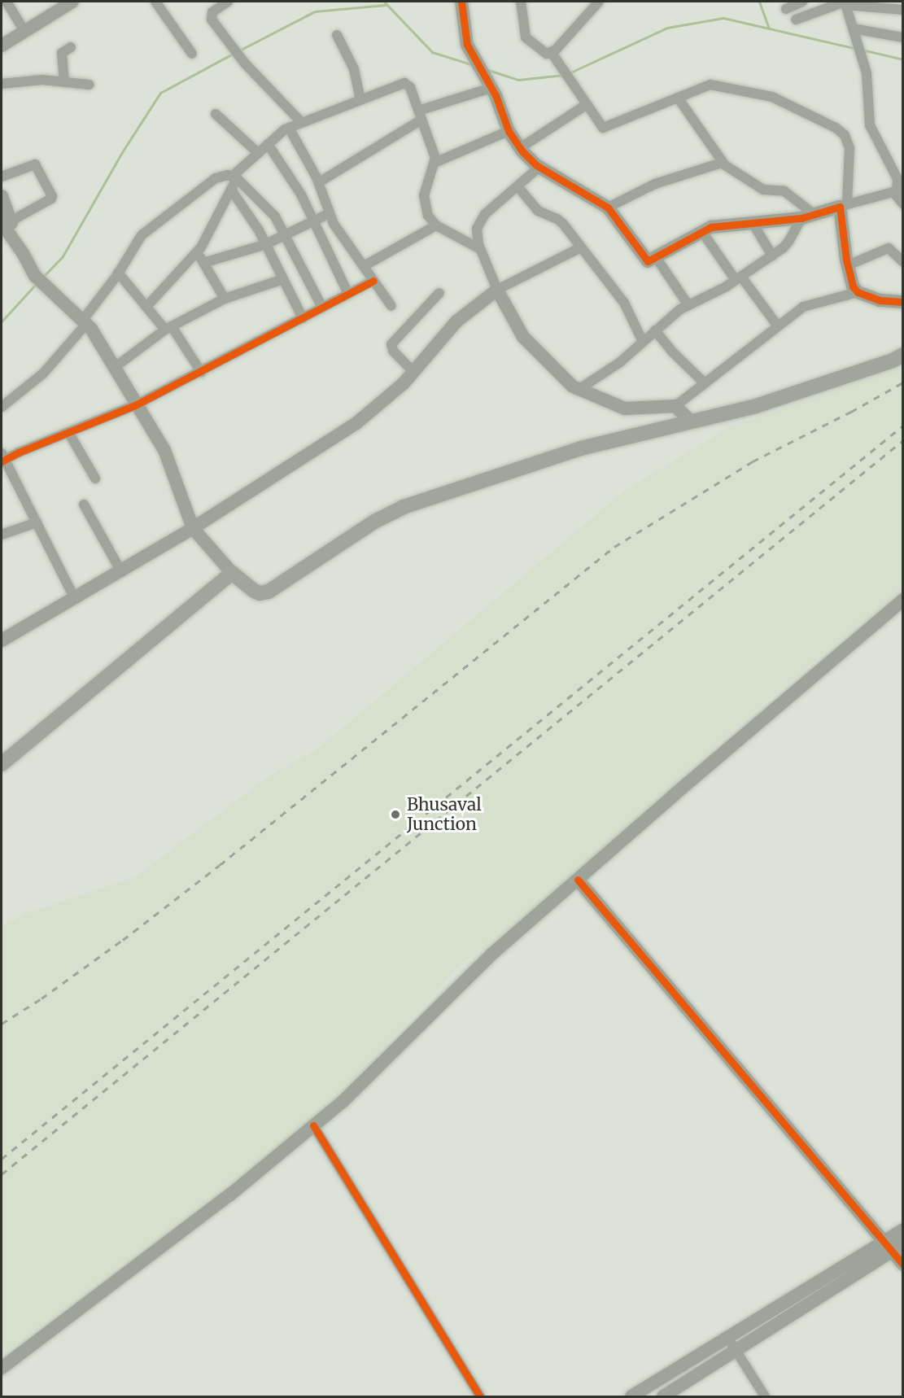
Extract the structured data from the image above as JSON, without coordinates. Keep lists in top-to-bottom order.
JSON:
{
  "places": ["Bhusaval Junction"]
}
